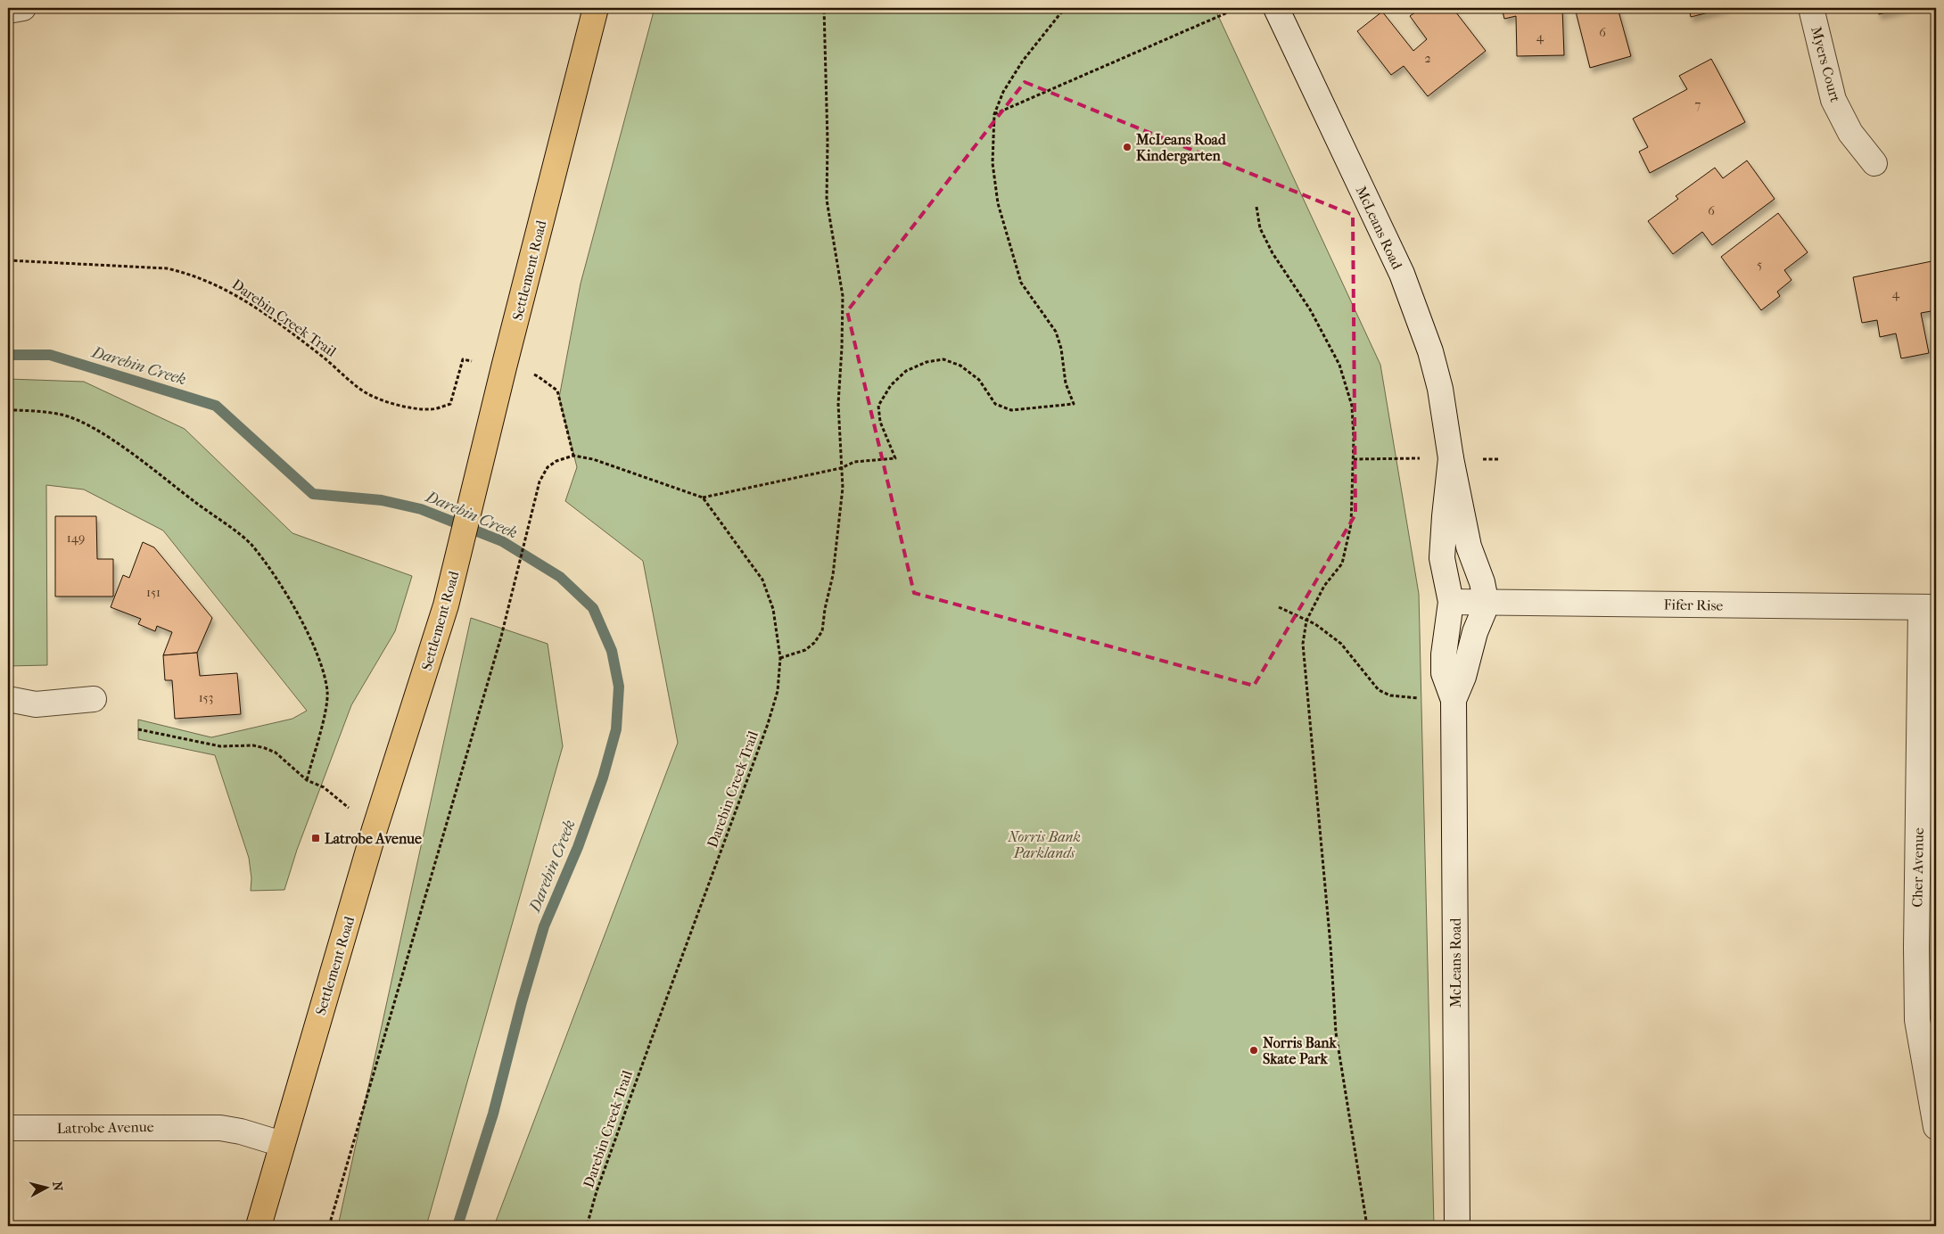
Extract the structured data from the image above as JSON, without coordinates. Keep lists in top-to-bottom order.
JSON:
{
  "streets": {
    "main road": ["Settlement Road"],
    "street": [
      "Myers Court",
      "McLeans Road",
      "Fifer Rise",
      "Cher Avenue",
      "Latrobe Avenue"
    ],
    "path": ["Darebin Creek Trail"]
  },
  "crossings": [
    ["McLeans Road", "Fifer Rise"],
    ["Settlement Road", "Darebin Creek Trail"],
    ["Settlement Road", "Latrobe Avenue"],
    ["Fifer Rise", "Cher Avenue"]
  ],
  "water": ["Darebin Creek"],
  "parks": ["Norris Bank Parklands"],
  "places": {
    "other": ["McLeans Road Kindergarten", "Norris Bank Skate Park"],
    "transit": ["Latrobe Avenue"]
  },
  "house_numbers": [
    "6",
    "4",
    "2",
    "7",
    "6",
    "5",
    "4",
    "149",
    "151",
    "153"
  ],
  "north": "right"
}
